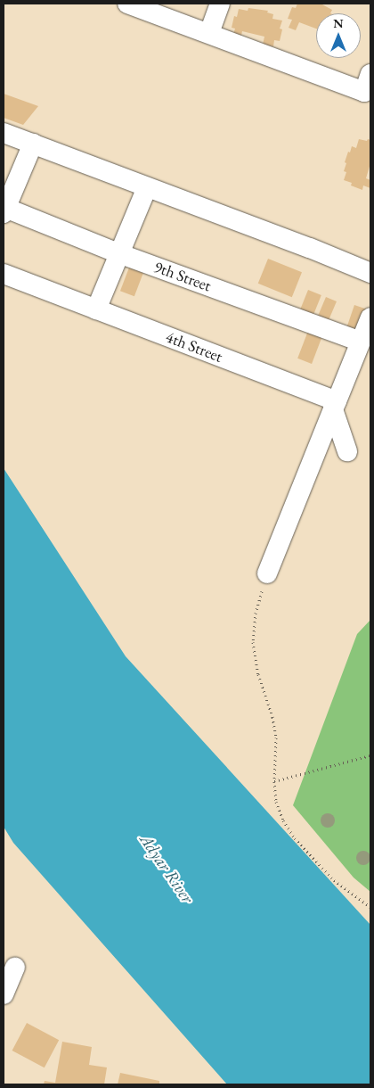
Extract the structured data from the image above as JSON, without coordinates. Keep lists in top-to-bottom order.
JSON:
{
  "streets": {
    "street": ["9th Street", "4th Street"]
  },
  "water": ["Adyar River"],
  "north": "top"
}
